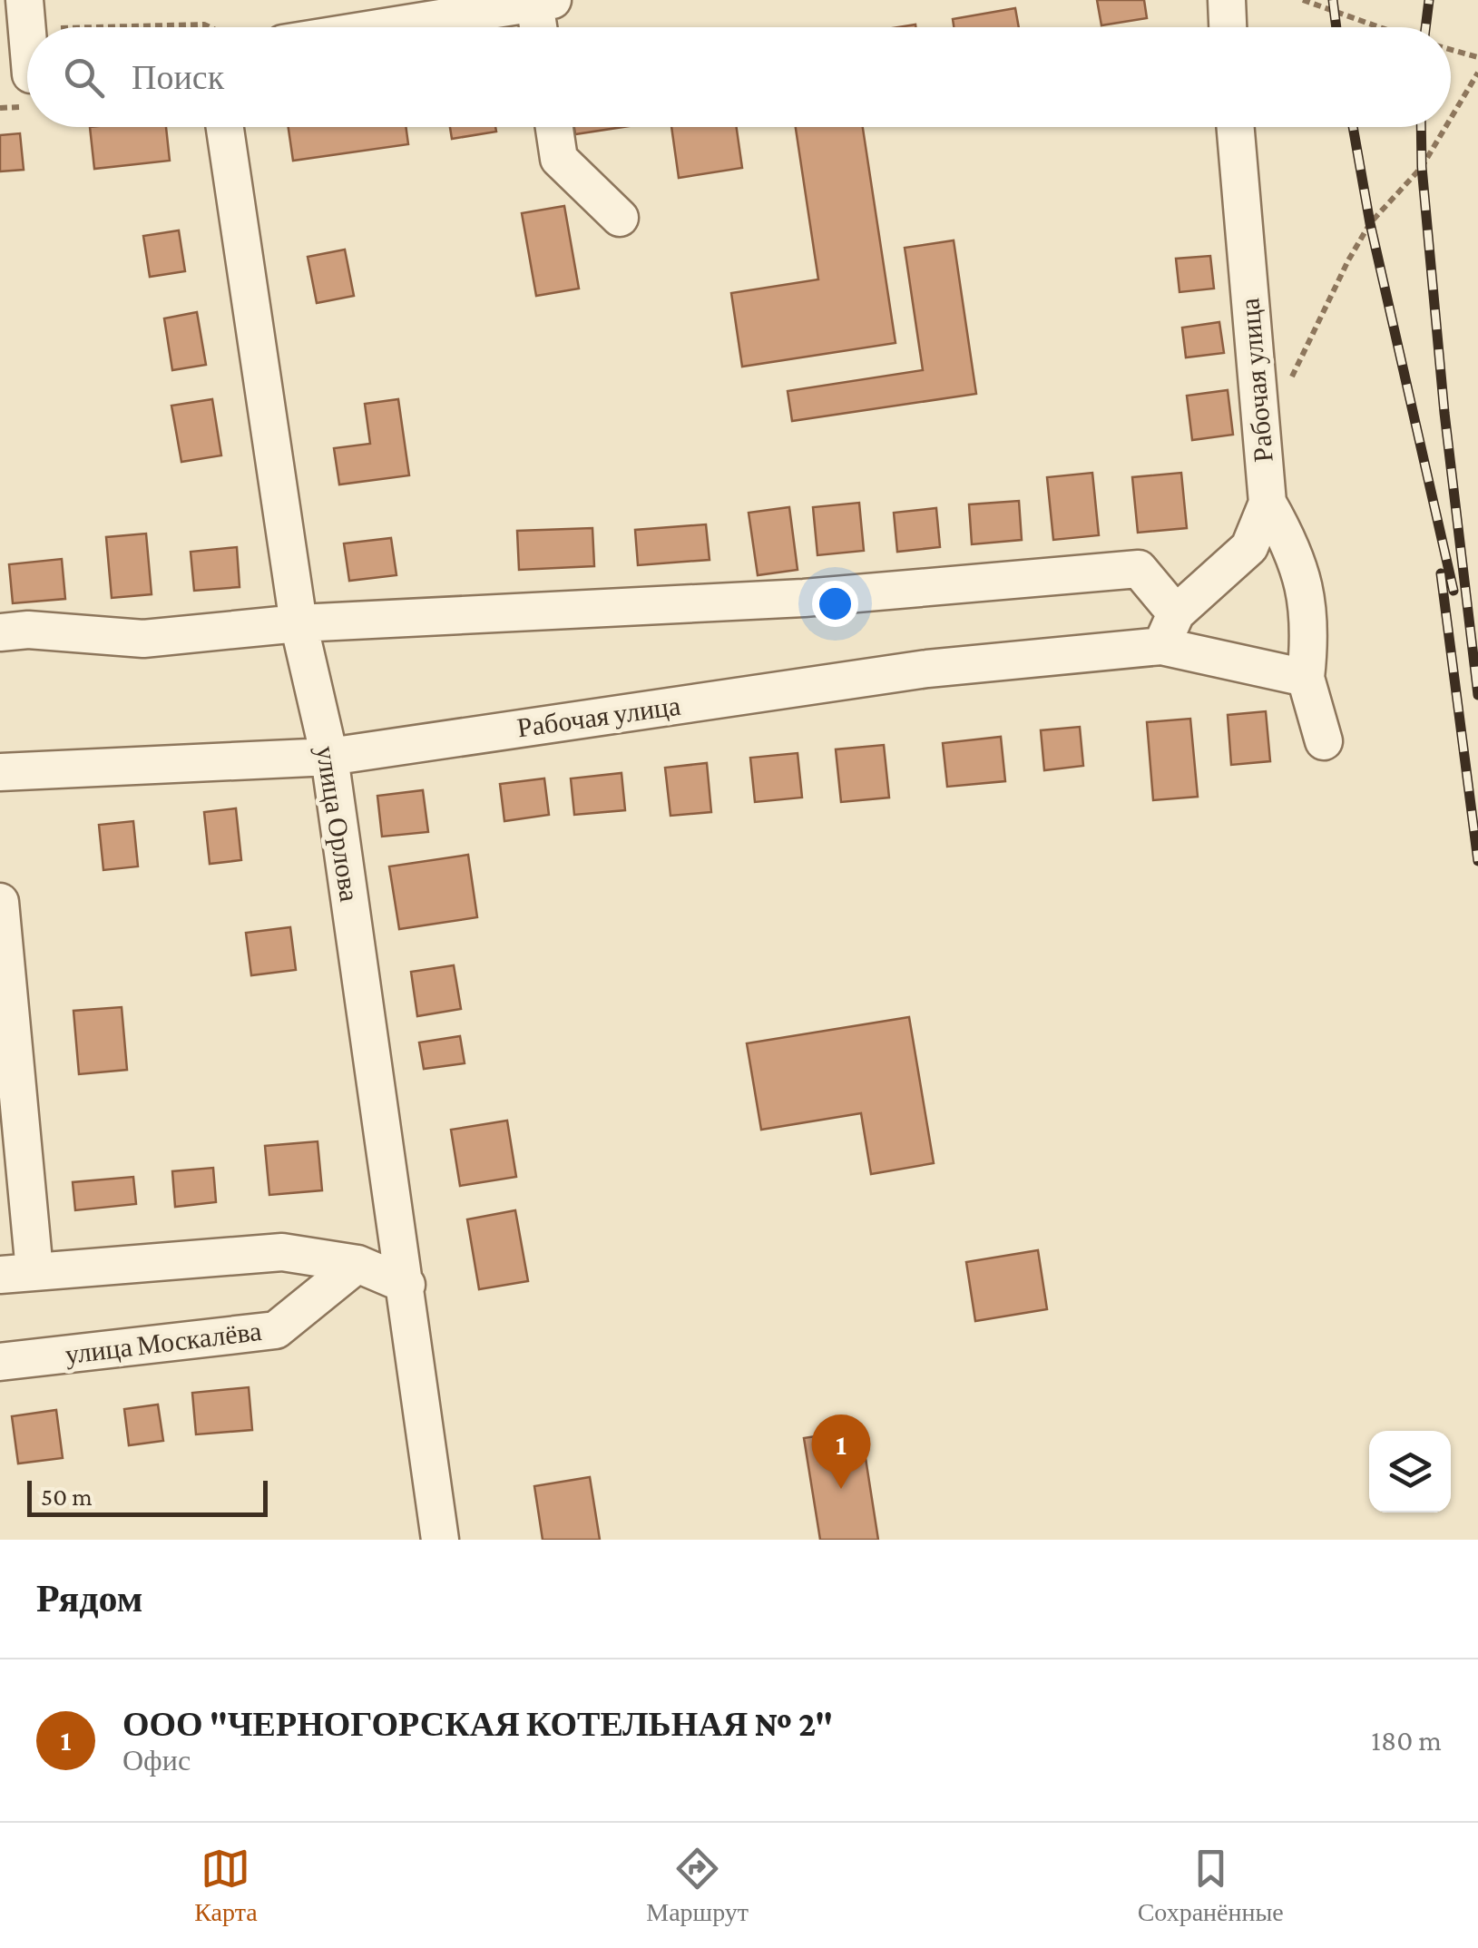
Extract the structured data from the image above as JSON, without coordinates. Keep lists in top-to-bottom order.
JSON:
{
  "streets": {
    "street": ["Рабочая улица", "улица Орлова", "улица Москалёва"]
  },
  "crossings": [
    ["Рабочая улица", "улица Орлова"]
  ],
  "scale_bar": "50 m",
  "page": {
    "search": "Поиск",
    "pins": "1",
    "scale": "50 m",
    "heading": "Рядом",
    "list": [
      {
        "mark": "1",
        "name": "ООО \"ЧЕРНОГОРСКАЯ КОТЕЛЬНАЯ № 2\"",
        "note": "Офис",
        "value": "180 m"
      }
    ],
    "nav": ["Карта", "Маршрут", "Сохранённые"]
  }
}
